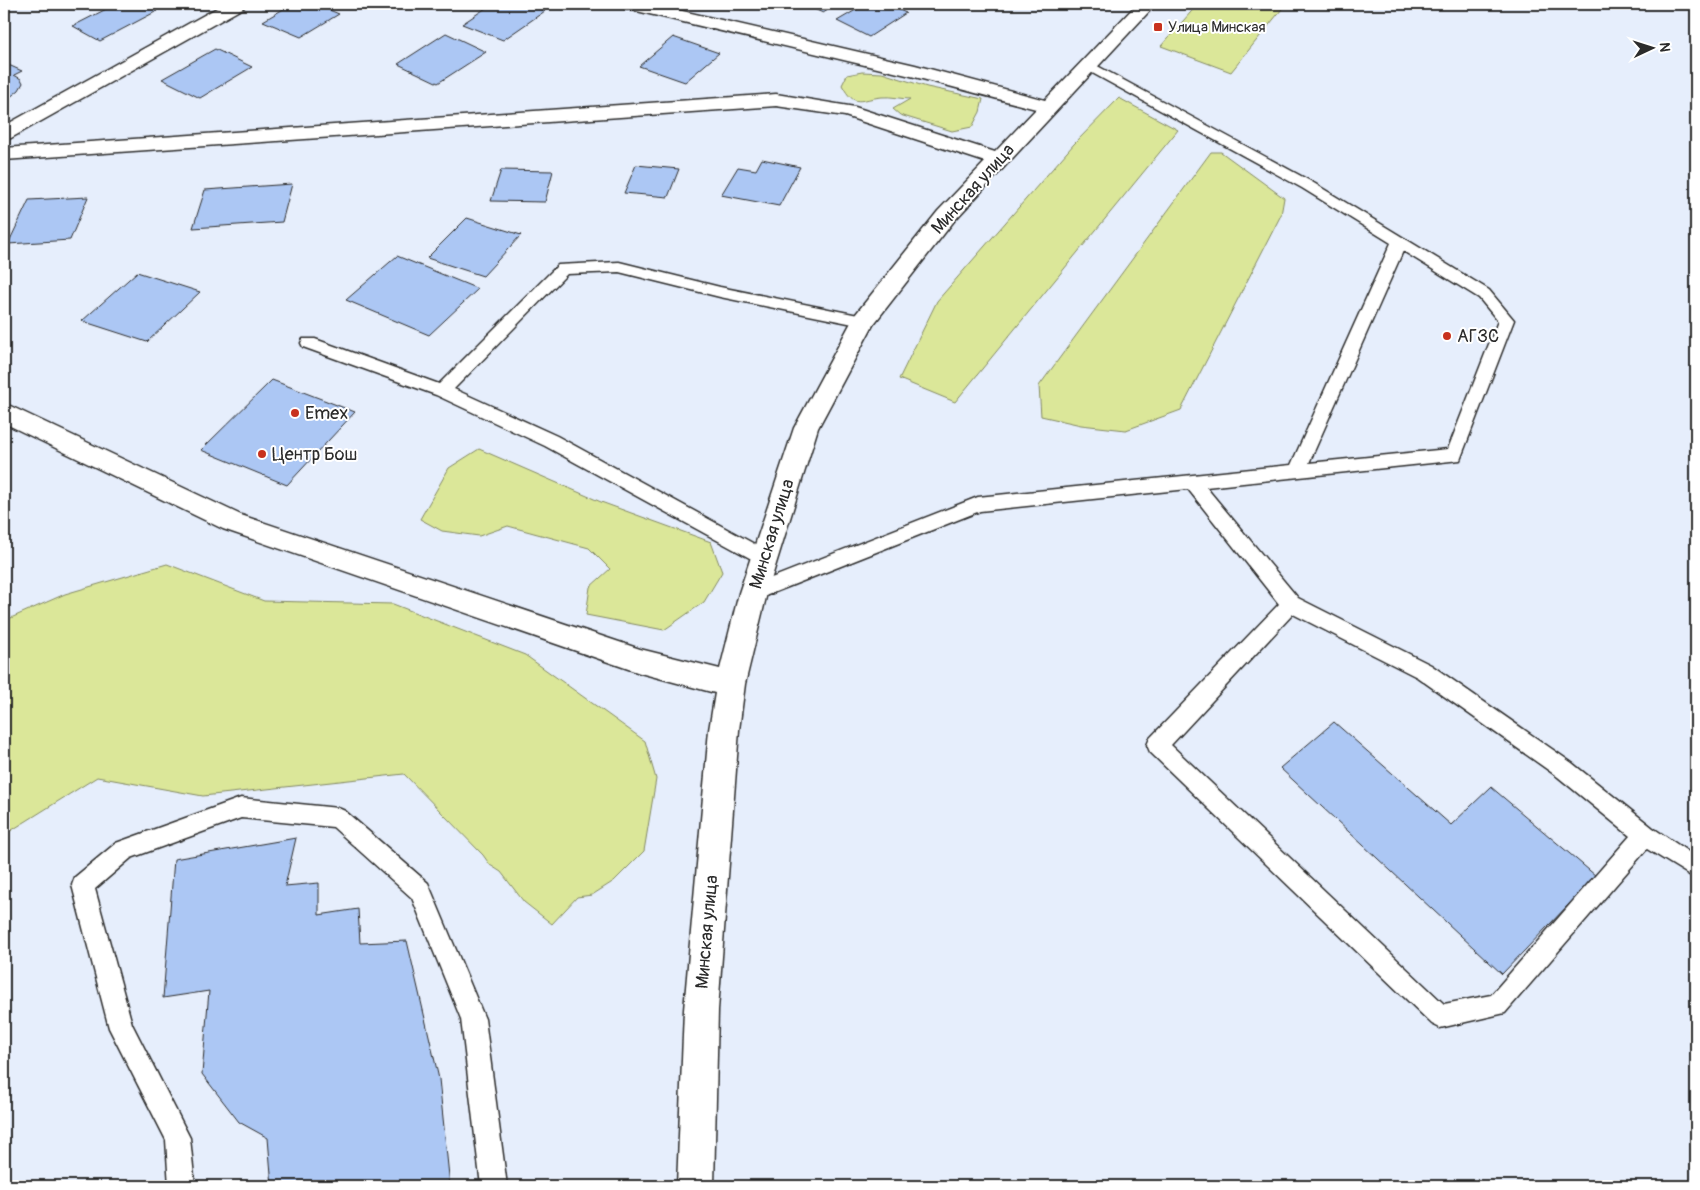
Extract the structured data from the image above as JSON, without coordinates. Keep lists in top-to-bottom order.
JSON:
{
  "streets": {
    "street": ["Минская улица"]
  },
  "places": {
    "transit": ["Улица Минская"],
    "other": ["АГЗС", "Emex", "Центр Бош"]
  },
  "north": "right"
}
